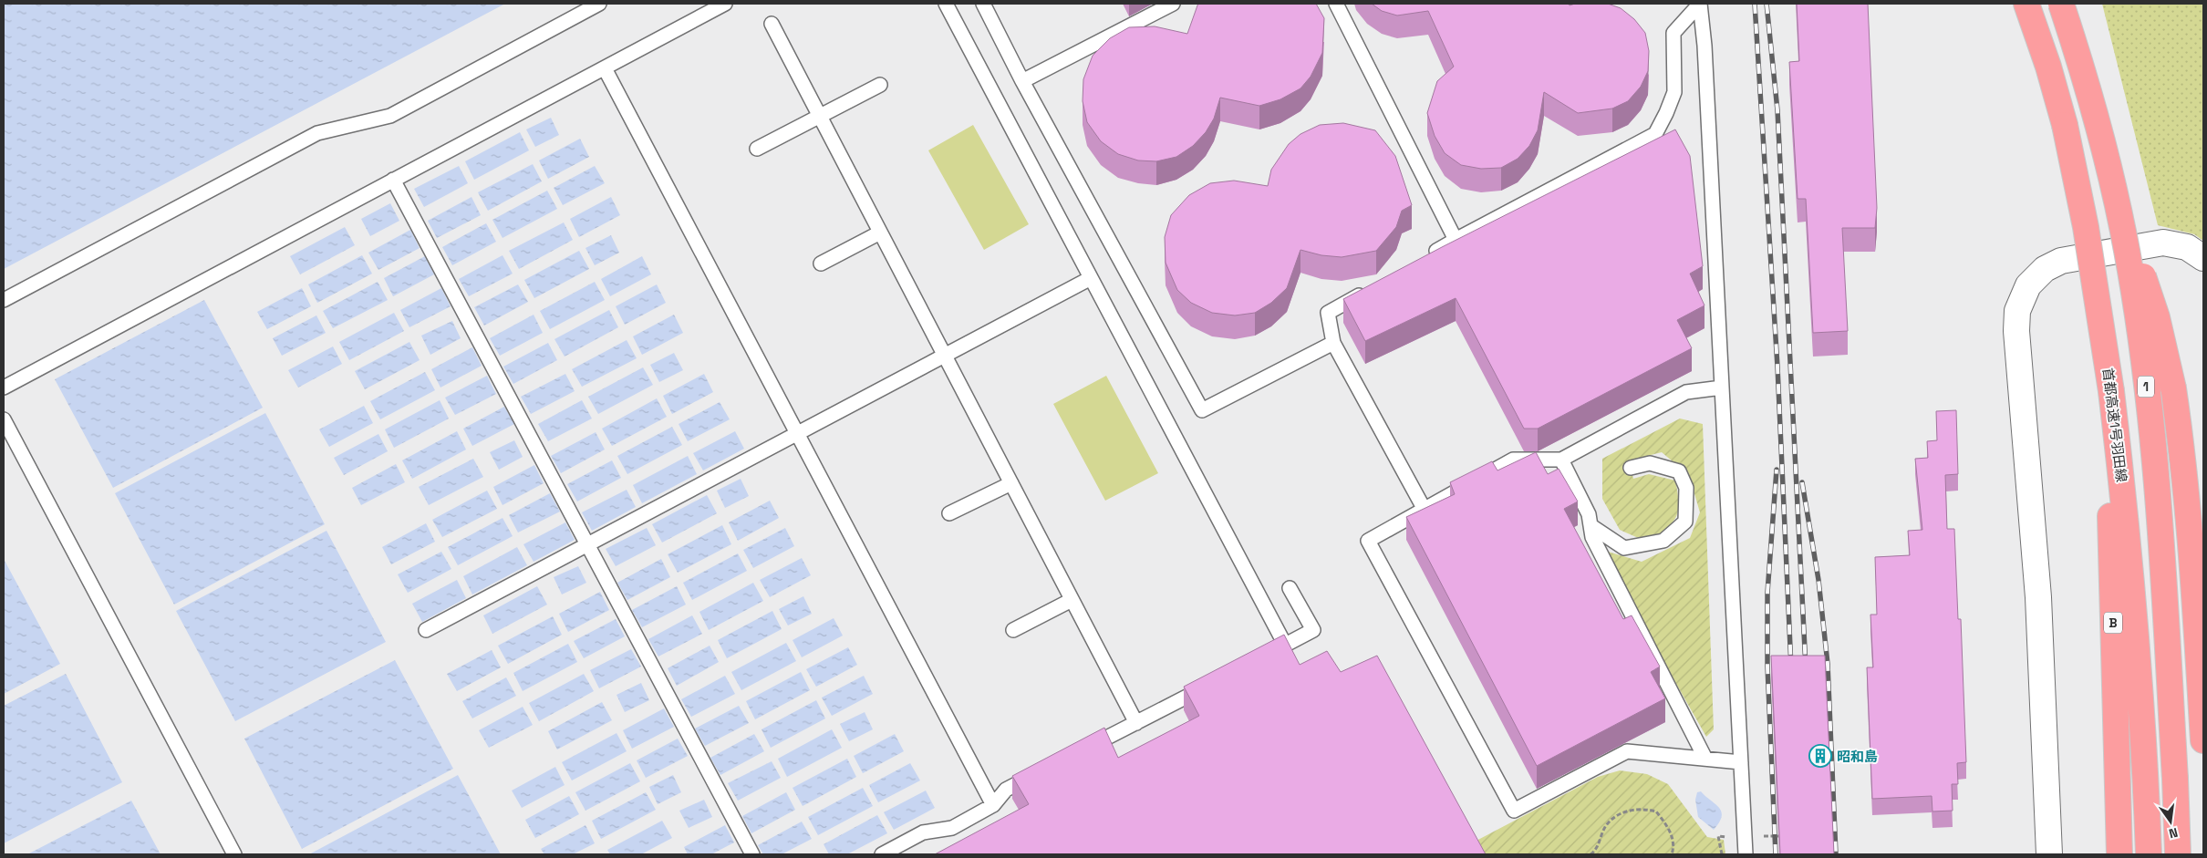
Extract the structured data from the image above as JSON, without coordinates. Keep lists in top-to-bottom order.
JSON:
{
  "streets": {
    "highway": ["1", "首都高速1号羽田線", "B"]
  },
  "crossings": [
    ["首都高速1号羽田線", "B"]
  ],
  "places": {
    "building": ["昭和島"]
  },
  "north": "bottom"
}
